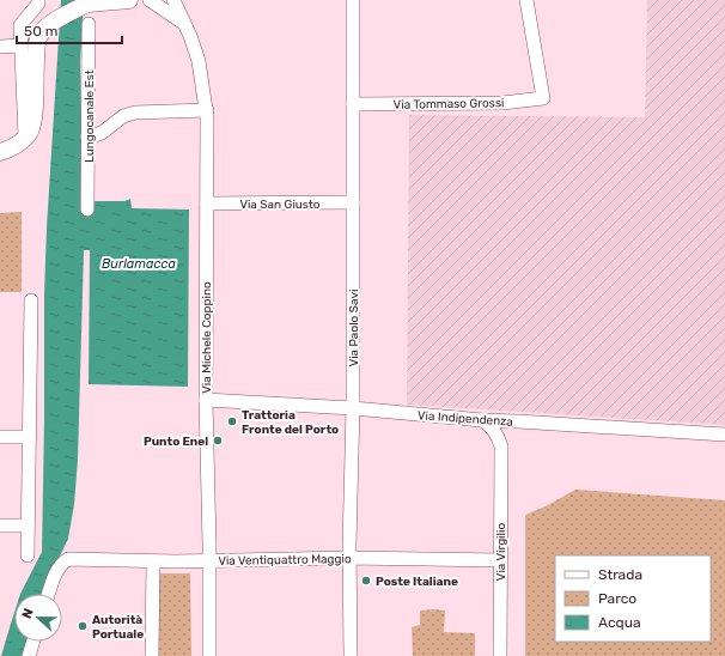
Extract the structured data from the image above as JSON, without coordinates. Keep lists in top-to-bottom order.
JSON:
{
  "streets": {
    "street": [
      "Via Tommaso Grossi",
      "Lungocanale Est",
      "Via San Giusto",
      "Via Paolo Savi",
      "Via Michele Coppino",
      "Via Indipendenza",
      "Via Virgilio",
      "Via Ventiquattro Maggio"
    ]
  },
  "crossings": [
    ["Via Tommaso Grossi", "Via Paolo Savi"],
    ["Via San Giusto", "Via Paolo Savi"],
    ["Via San Giusto", "Via Michele Coppino"],
    ["Via Paolo Savi", "Via Indipendenza"],
    ["Via Paolo Savi", "Via Ventiquattro Maggio"],
    ["Via Michele Coppino", "Via Indipendenza"],
    ["Via Michele Coppino", "Via Ventiquattro Maggio"],
    ["Via Indipendenza", "Via Virgilio"],
    ["Via Virgilio", "Via Ventiquattro Maggio"]
  ],
  "water": ["Burlamacca"],
  "places": [
    "Trattoria Fronte del Porto",
    "Punto Enel",
    "Poste Italiane",
    "Autorità Portuale"
  ],
  "legend": ["Strada", "Parco", "Acqua"],
  "scale_bar": "50 m",
  "north": "left"
}
